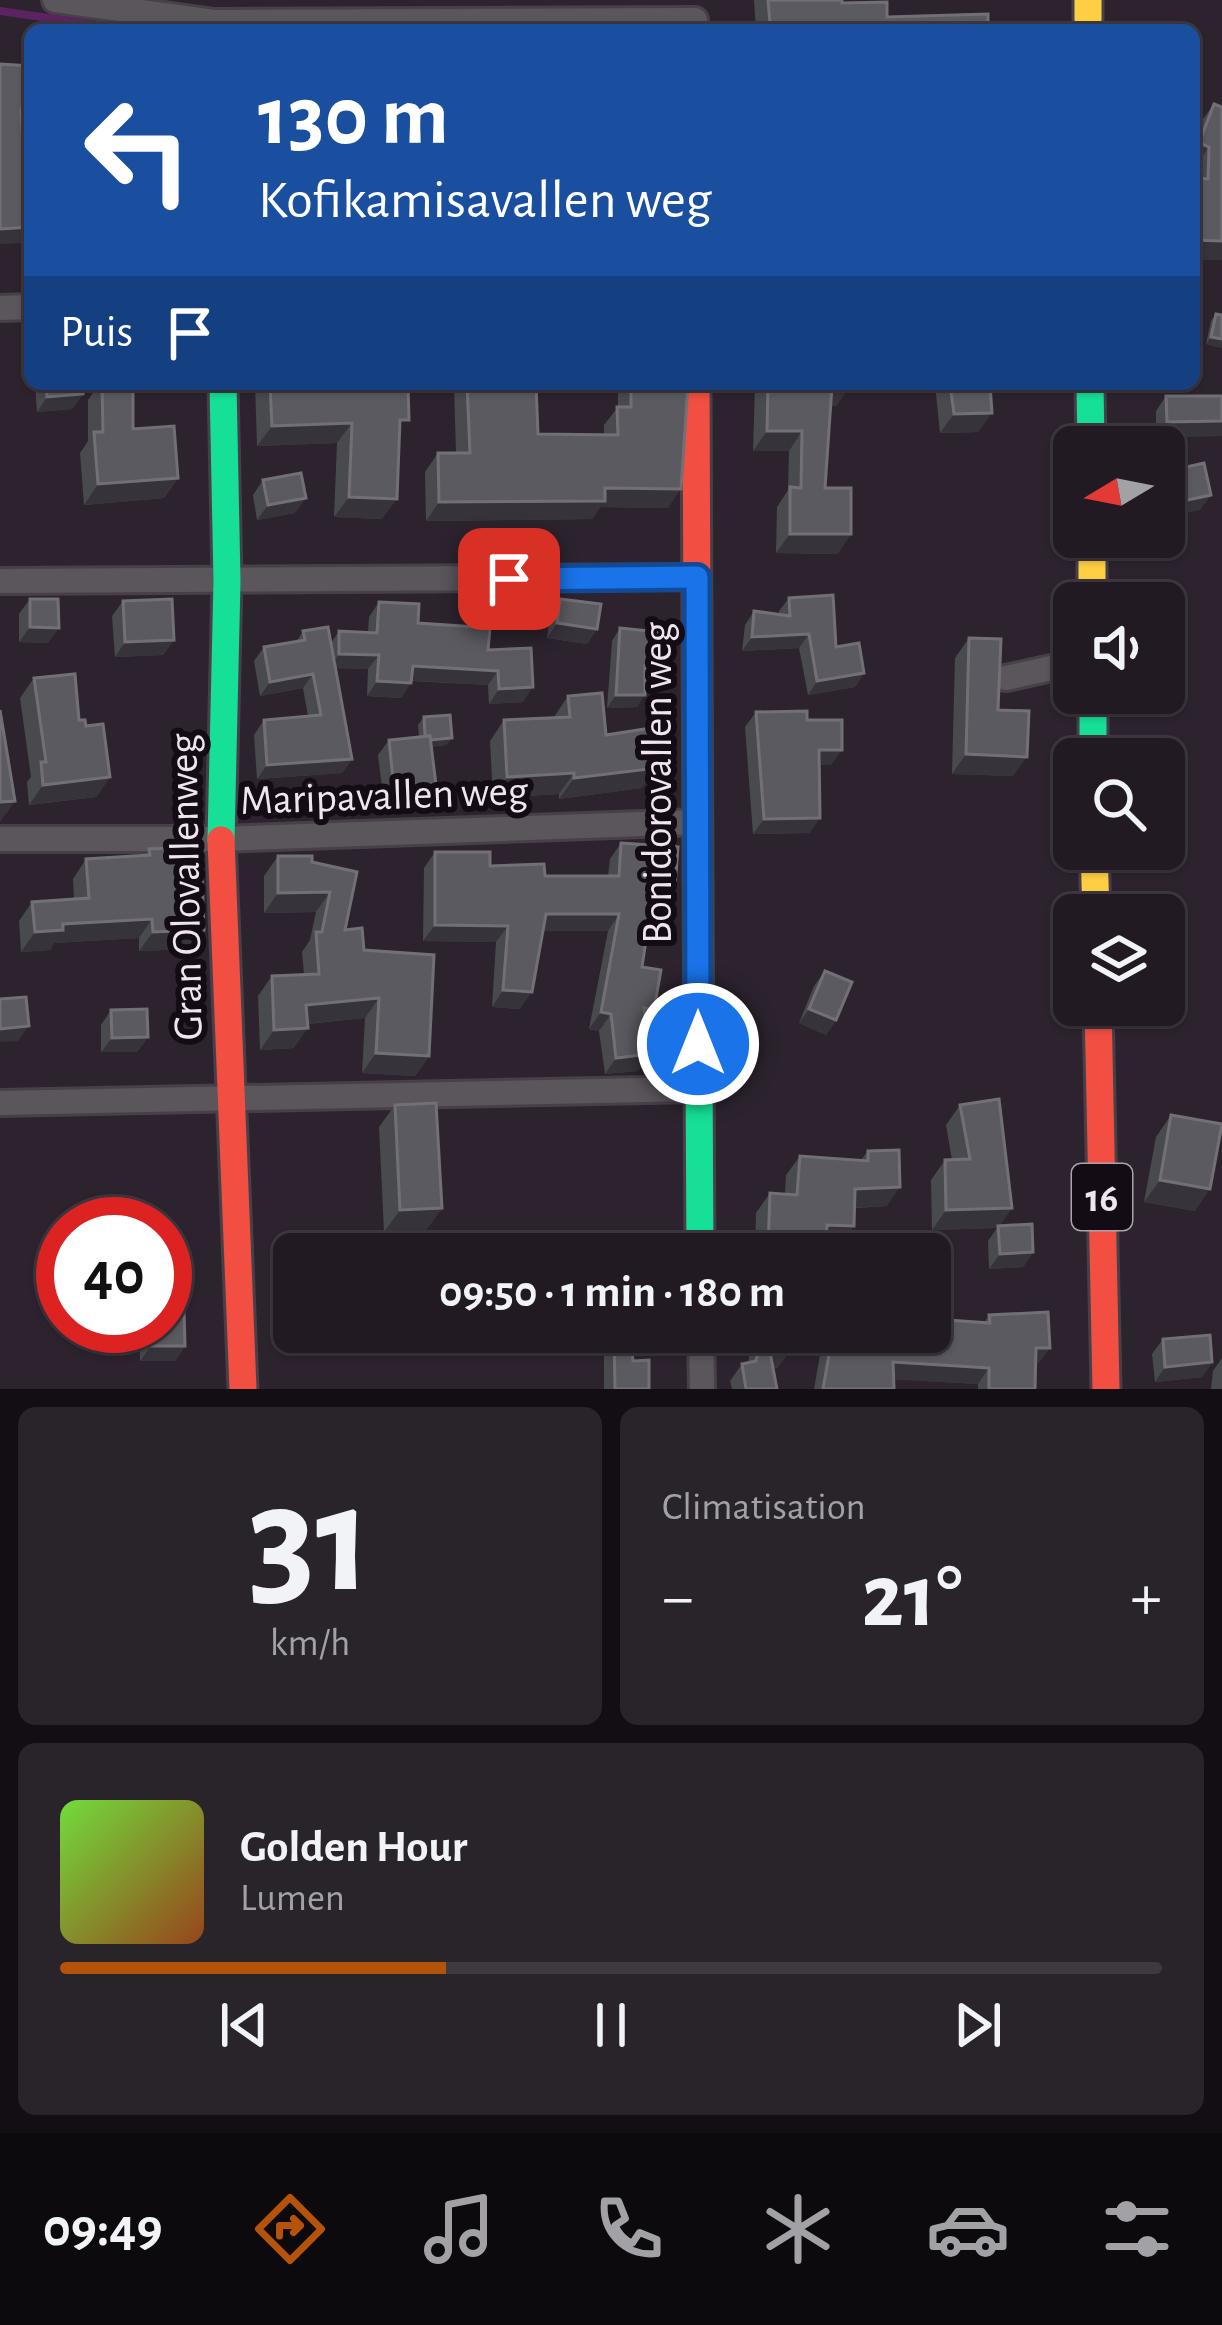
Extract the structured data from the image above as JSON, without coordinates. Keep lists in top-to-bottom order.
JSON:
{
  "streets": {
    "street": [
      "Bonidorovallen weg",
      "Maripavallen weg",
      "Gran Olovallenweg",
      "16"
    ]
  },
  "crossings": [
    ["Bonidorovallen weg", "Maripavallen weg"],
    ["Maripavallen weg", "Gran Olovallenweg"]
  ],
  "north": "left",
  "page": {
    "turn": ["130 m", "Kofikamisavallen weg"],
    "then": "Puis",
    "limit": "40",
    "trip": "09:50 · 1 min · 180 m",
    "tile": [
      ["31", "km/h"],
      "Climatisation"
    ],
    "heat": ["−", "21°", "+"],
    "song": ["Golden Hour", "Lumen"],
    "tabs": "09:49"
  }
}
